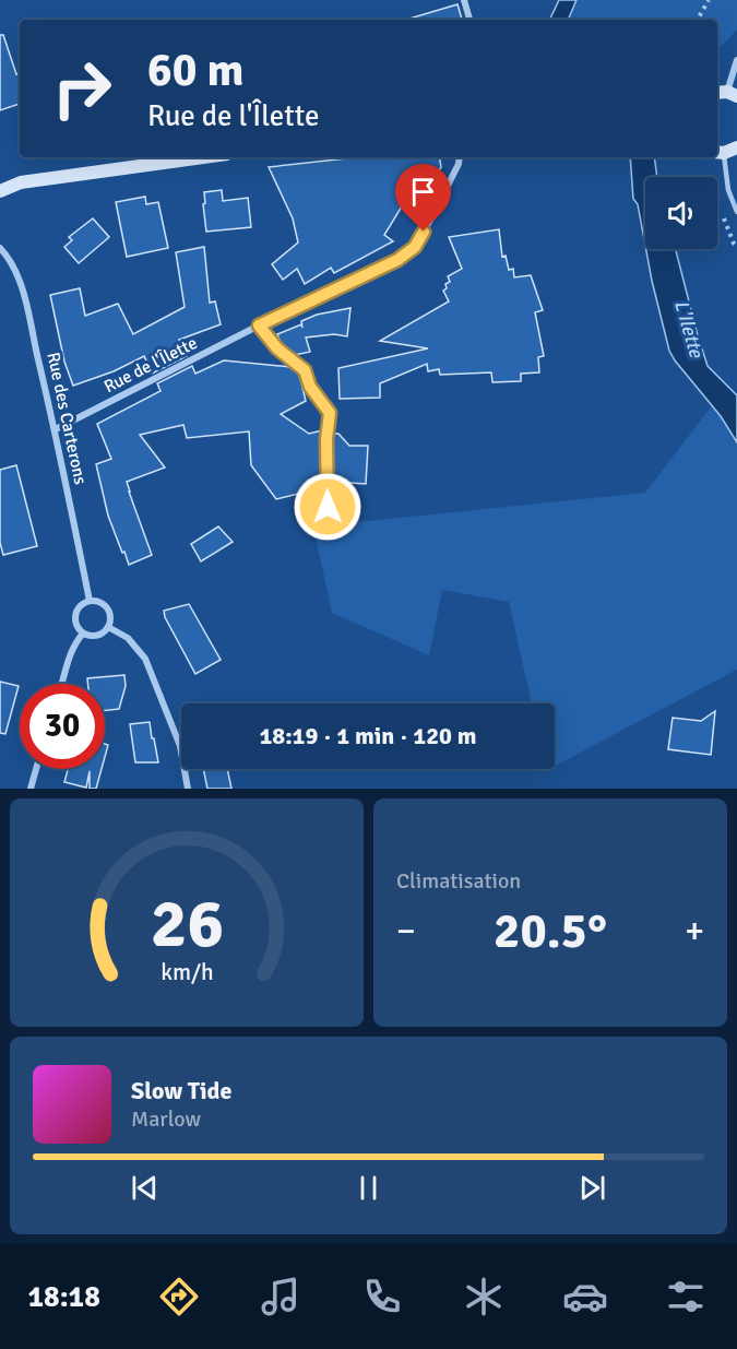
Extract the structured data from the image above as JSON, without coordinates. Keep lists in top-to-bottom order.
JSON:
{
  "streets": {
    "street": ["Rue de l'Îlette", "Rue des Carterons"]
  },
  "crossings": [
    ["Rue de l'Îlette", "Rue des Carterons"]
  ],
  "water": ["L'Ilette"],
  "page": {
    "turn": ["60 m", "Rue de l'Îlette"],
    "limit": "30",
    "trip": "18:19 · 1 min · 120 m",
    "tile": "Climatisation",
    "heat": ["−", "20.5°", "+"],
    "song": ["Slow Tide", "Marlow"],
    "tabs": "18:18",
    "gauge": ["26", "km/h"]
  }
}
